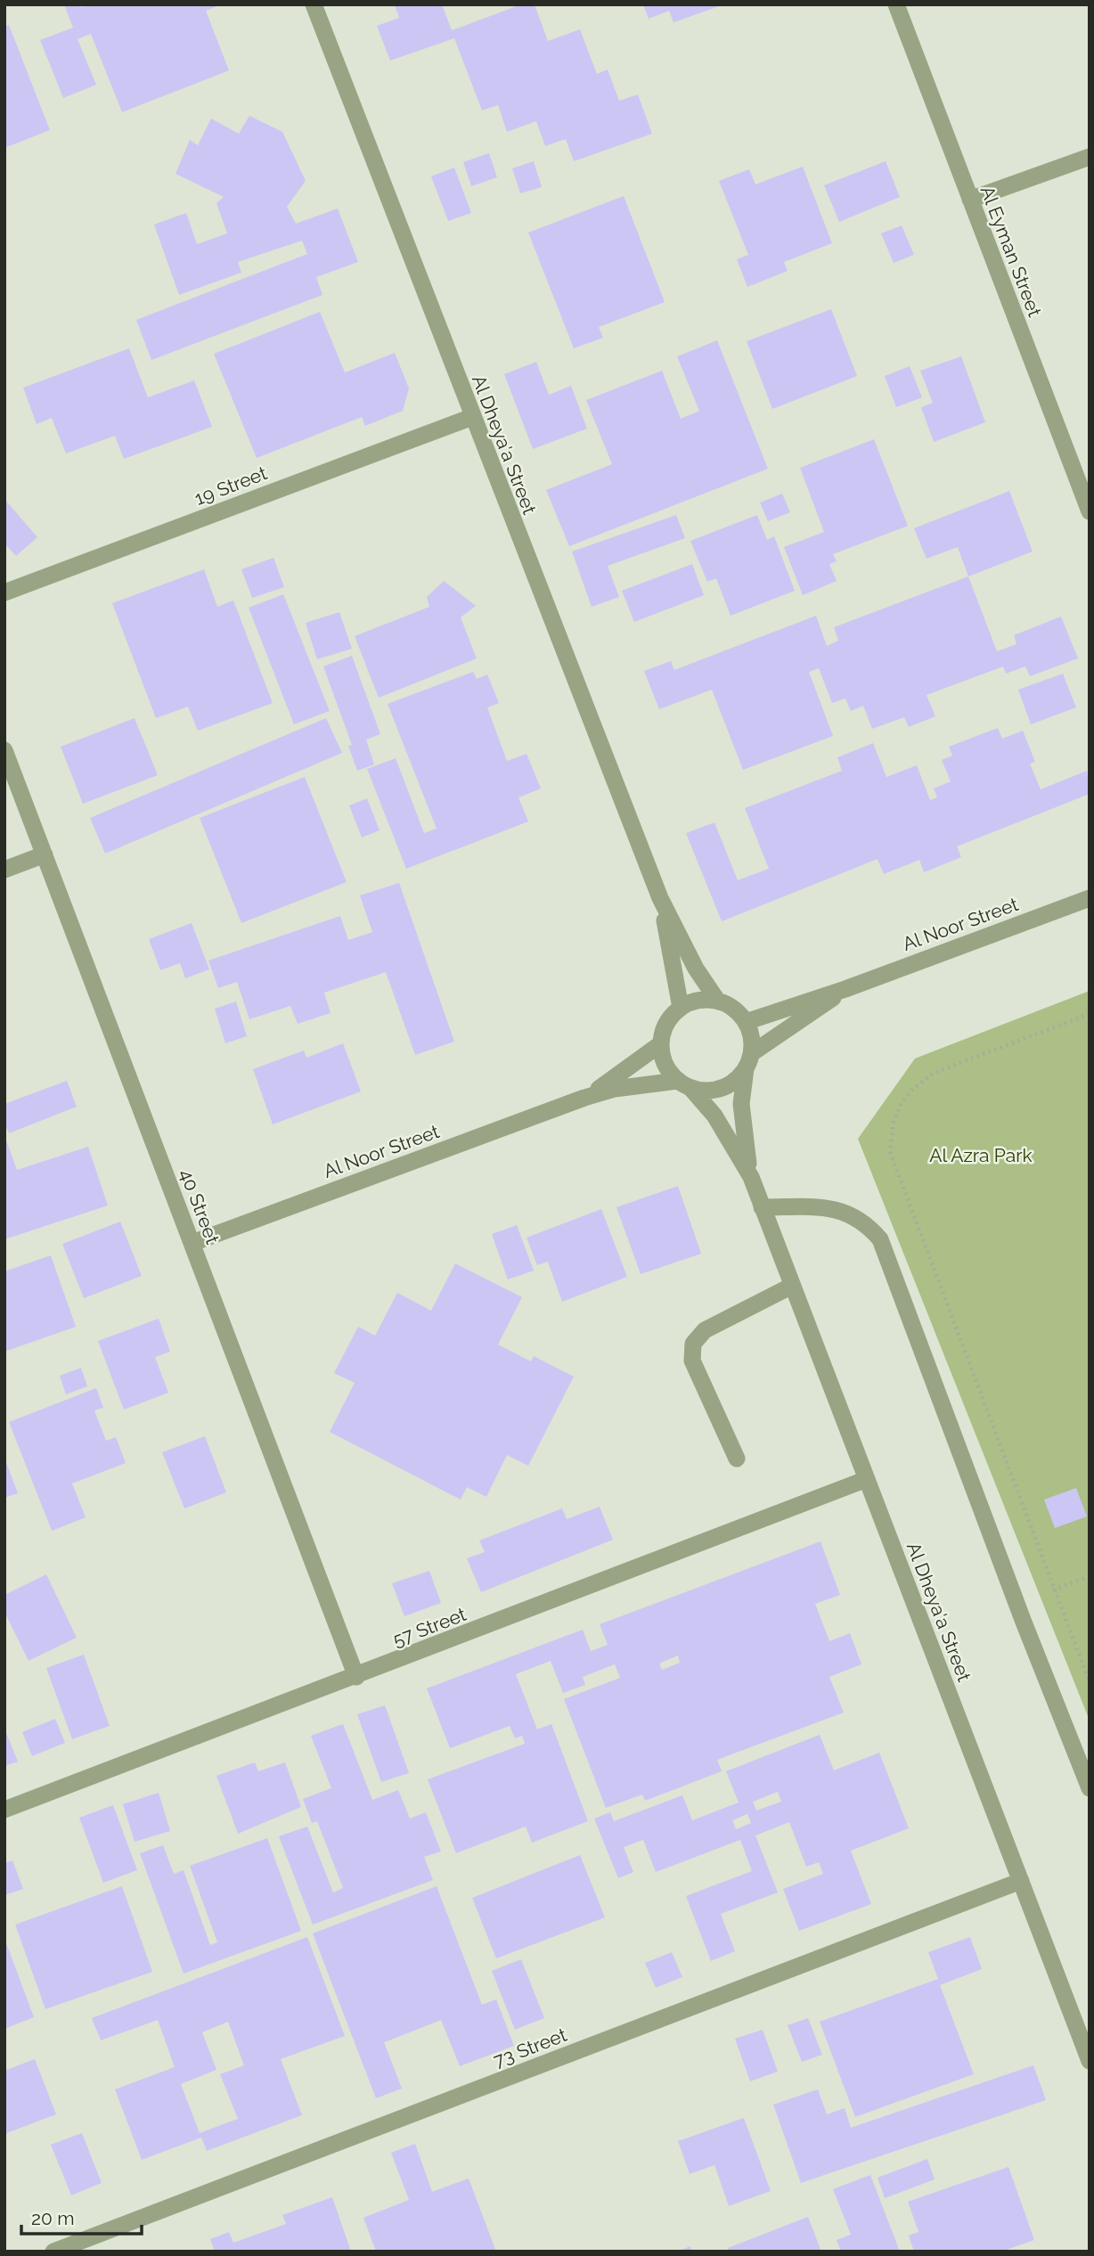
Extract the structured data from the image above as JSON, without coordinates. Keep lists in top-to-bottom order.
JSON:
{
  "streets": {
    "street": [
      "Al Eyman Street",
      "Al Dheya'a Street",
      "19 Street",
      "Al Noor Street",
      "40 Street",
      "57 Street",
      "73 Street"
    ]
  },
  "crossings": [
    ["Al Dheya'a Street", "19 Street"],
    ["Al Dheya'a Street", "Al Noor Street"],
    ["Al Dheya'a Street", "57 Street"],
    ["Al Dheya'a Street", "73 Street"],
    ["Al Noor Street", "40 Street"],
    ["40 Street", "57 Street"]
  ],
  "parks": ["Al Azra Park"],
  "scale_bar": "20 m"
}
